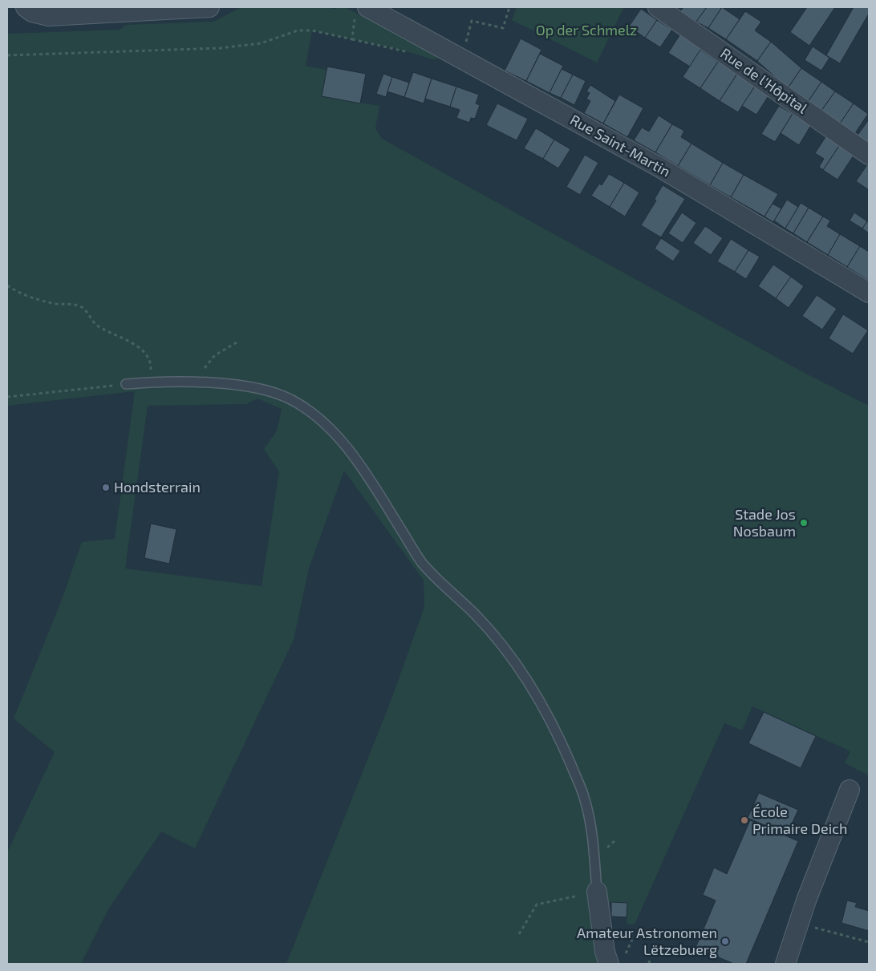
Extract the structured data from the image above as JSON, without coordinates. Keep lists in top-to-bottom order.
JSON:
{
  "streets": {
    "street": ["Rue de l'Hôpital", "Rue Saint-Martin"]
  },
  "parks": ["Op der Schmelz"],
  "places": [
    "Hondsterrain",
    "Stade Jos Nosbaum",
    "École Primaire Deich",
    "Amateur Astronomen Lëtzebuerg"
  ]
}
